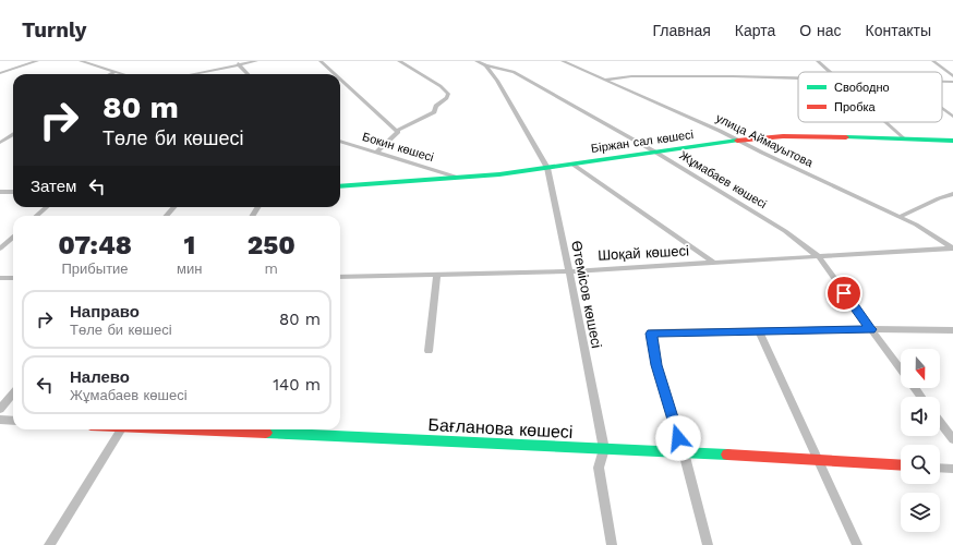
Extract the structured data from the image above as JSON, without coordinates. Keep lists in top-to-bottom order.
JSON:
{
  "streets": {
    "street": [
      "улица Аймауытова",
      "Біржан сал көшесі",
      "Бокин көшесі",
      "Жұмабаев көшесі",
      "Шоқай көшесі",
      "Өтемісов көшесі",
      "Бағланова көшесі"
    ]
  },
  "crossings": [
    ["улица Аймауытова", "Біржан сал көшесі"],
    ["улица Аймауытова", "Шоқай көшесі"],
    ["Біржан сал көшесі", "Бокин көшесі"],
    ["Біржан сал көшесі", "Жұмабаев көшесі"],
    ["Біржан сал көшесі", "Өтемісов көшесі"],
    ["Жұмабаев көшесі", "Шоқай көшесі"],
    ["Жұмабаев көшесі", "Өтемісов көшесі"],
    ["Шоқай көшесі", "Өтемісов көшесі"],
    ["Өтемісов көшесі", "Бағланова көшесі"]
  ],
  "legend": ["Свободно", "Пробка"],
  "north": "bottom",
  "page": {
    "header": "Turnly",
    "nav": [
      "Главная",
      "Карта",
      "О нас",
      "Контакты"
    ],
    "turn": ["80 m", "Төле би көшесі"],
    "then": "Затем",
    "eta": [
      "07:48",
      "Прибытие",
      "1",
      "мин",
      "250",
      "m"
    ],
    "list": [
      {
        "name": "Направо",
        "note": "Төле би көшесі",
        "value": "80 m"
      },
      {
        "name": "Налево",
        "note": "Жұмабаев көшесі",
        "value": "140 m"
      }
    ]
  }
}
